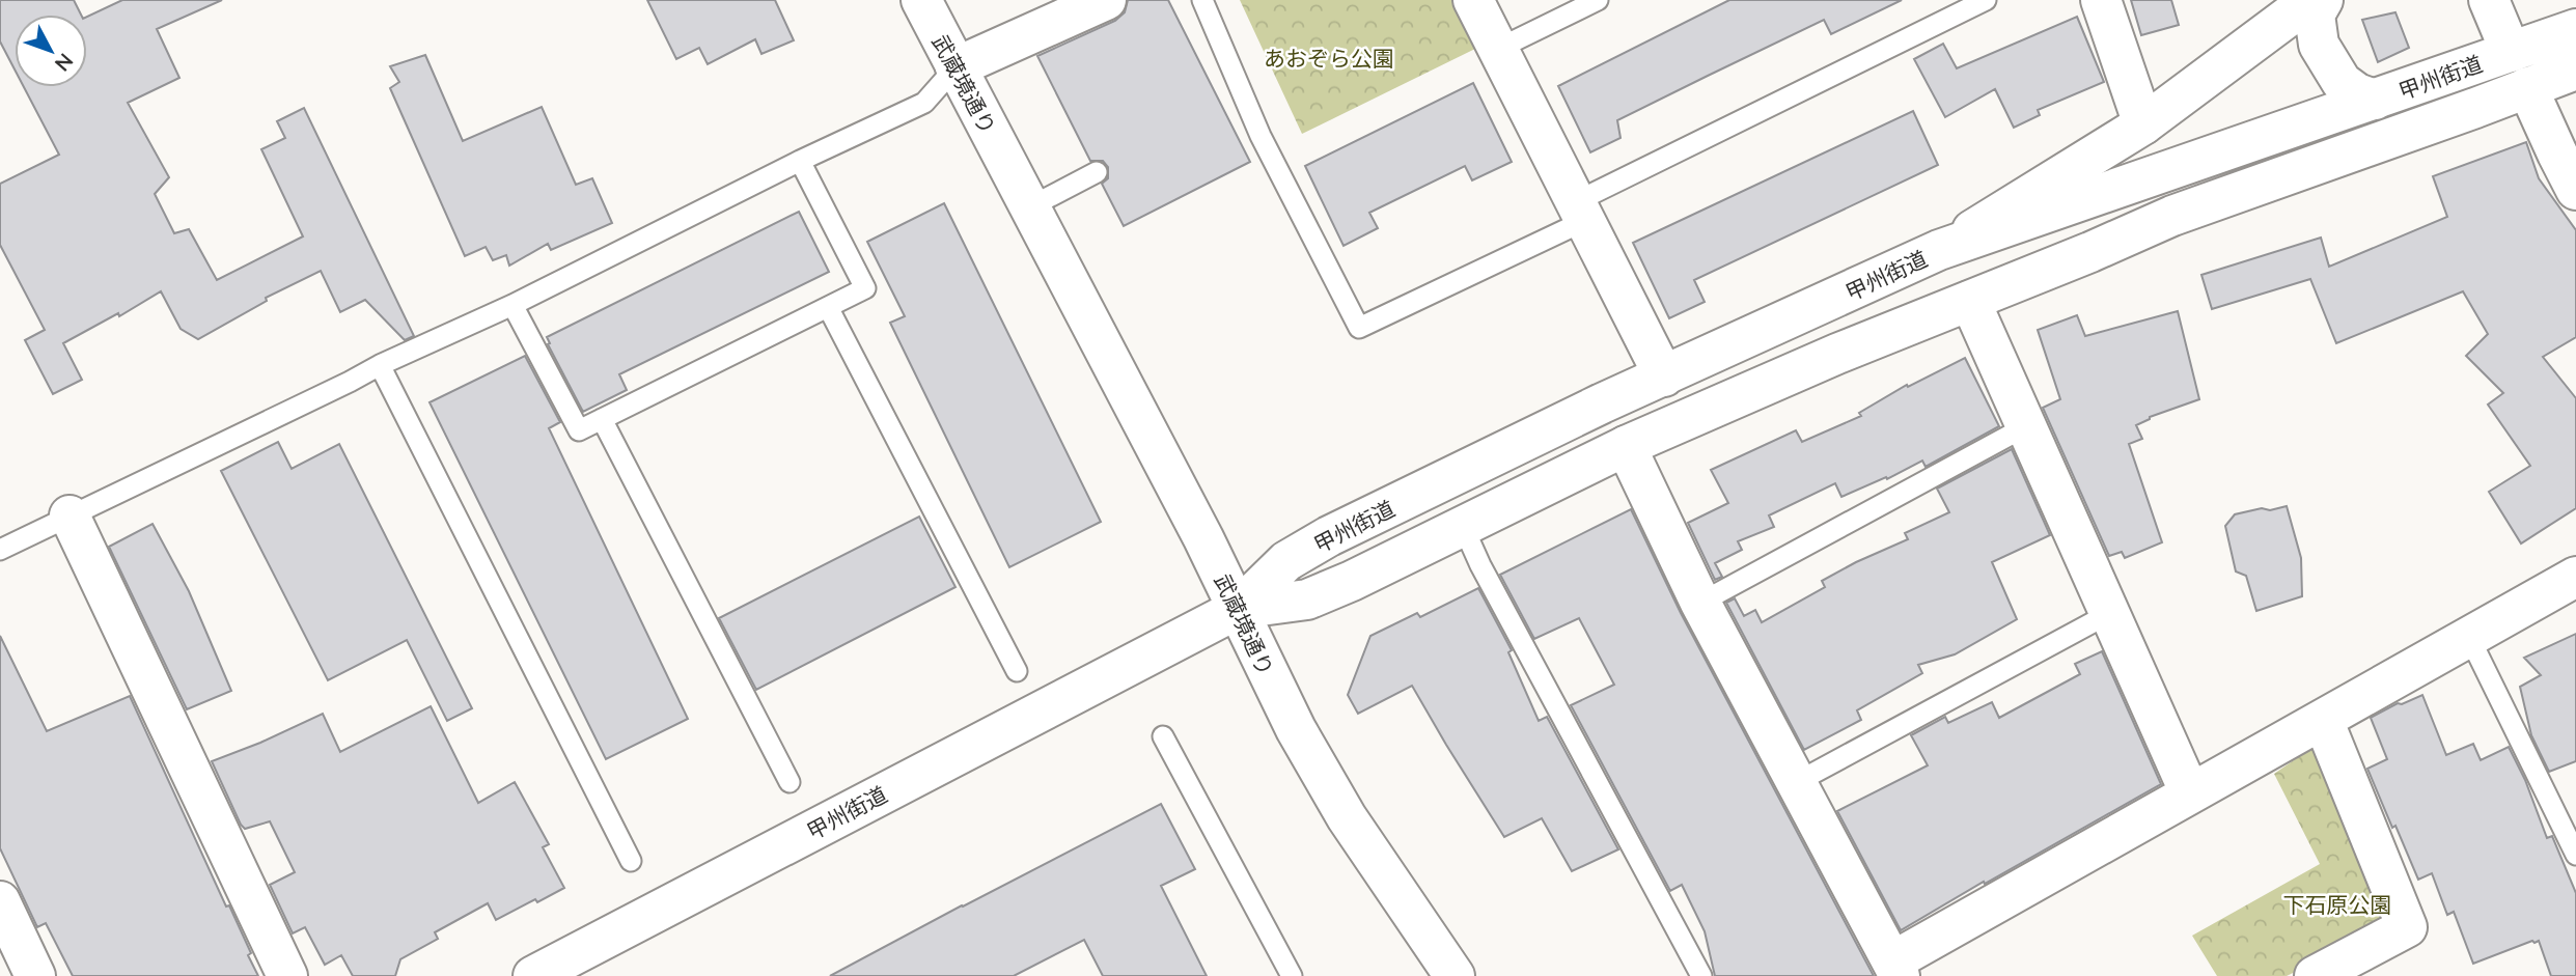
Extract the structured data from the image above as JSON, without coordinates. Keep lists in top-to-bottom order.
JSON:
{
  "streets": {
    "main road": ["甲州街道", "武蔵境通り"]
  },
  "crossings": [
    ["甲州街道", "武蔵境通り"]
  ],
  "parks": ["あおぞら公園", "下石原公園"],
  "north": "bottom right"
}
